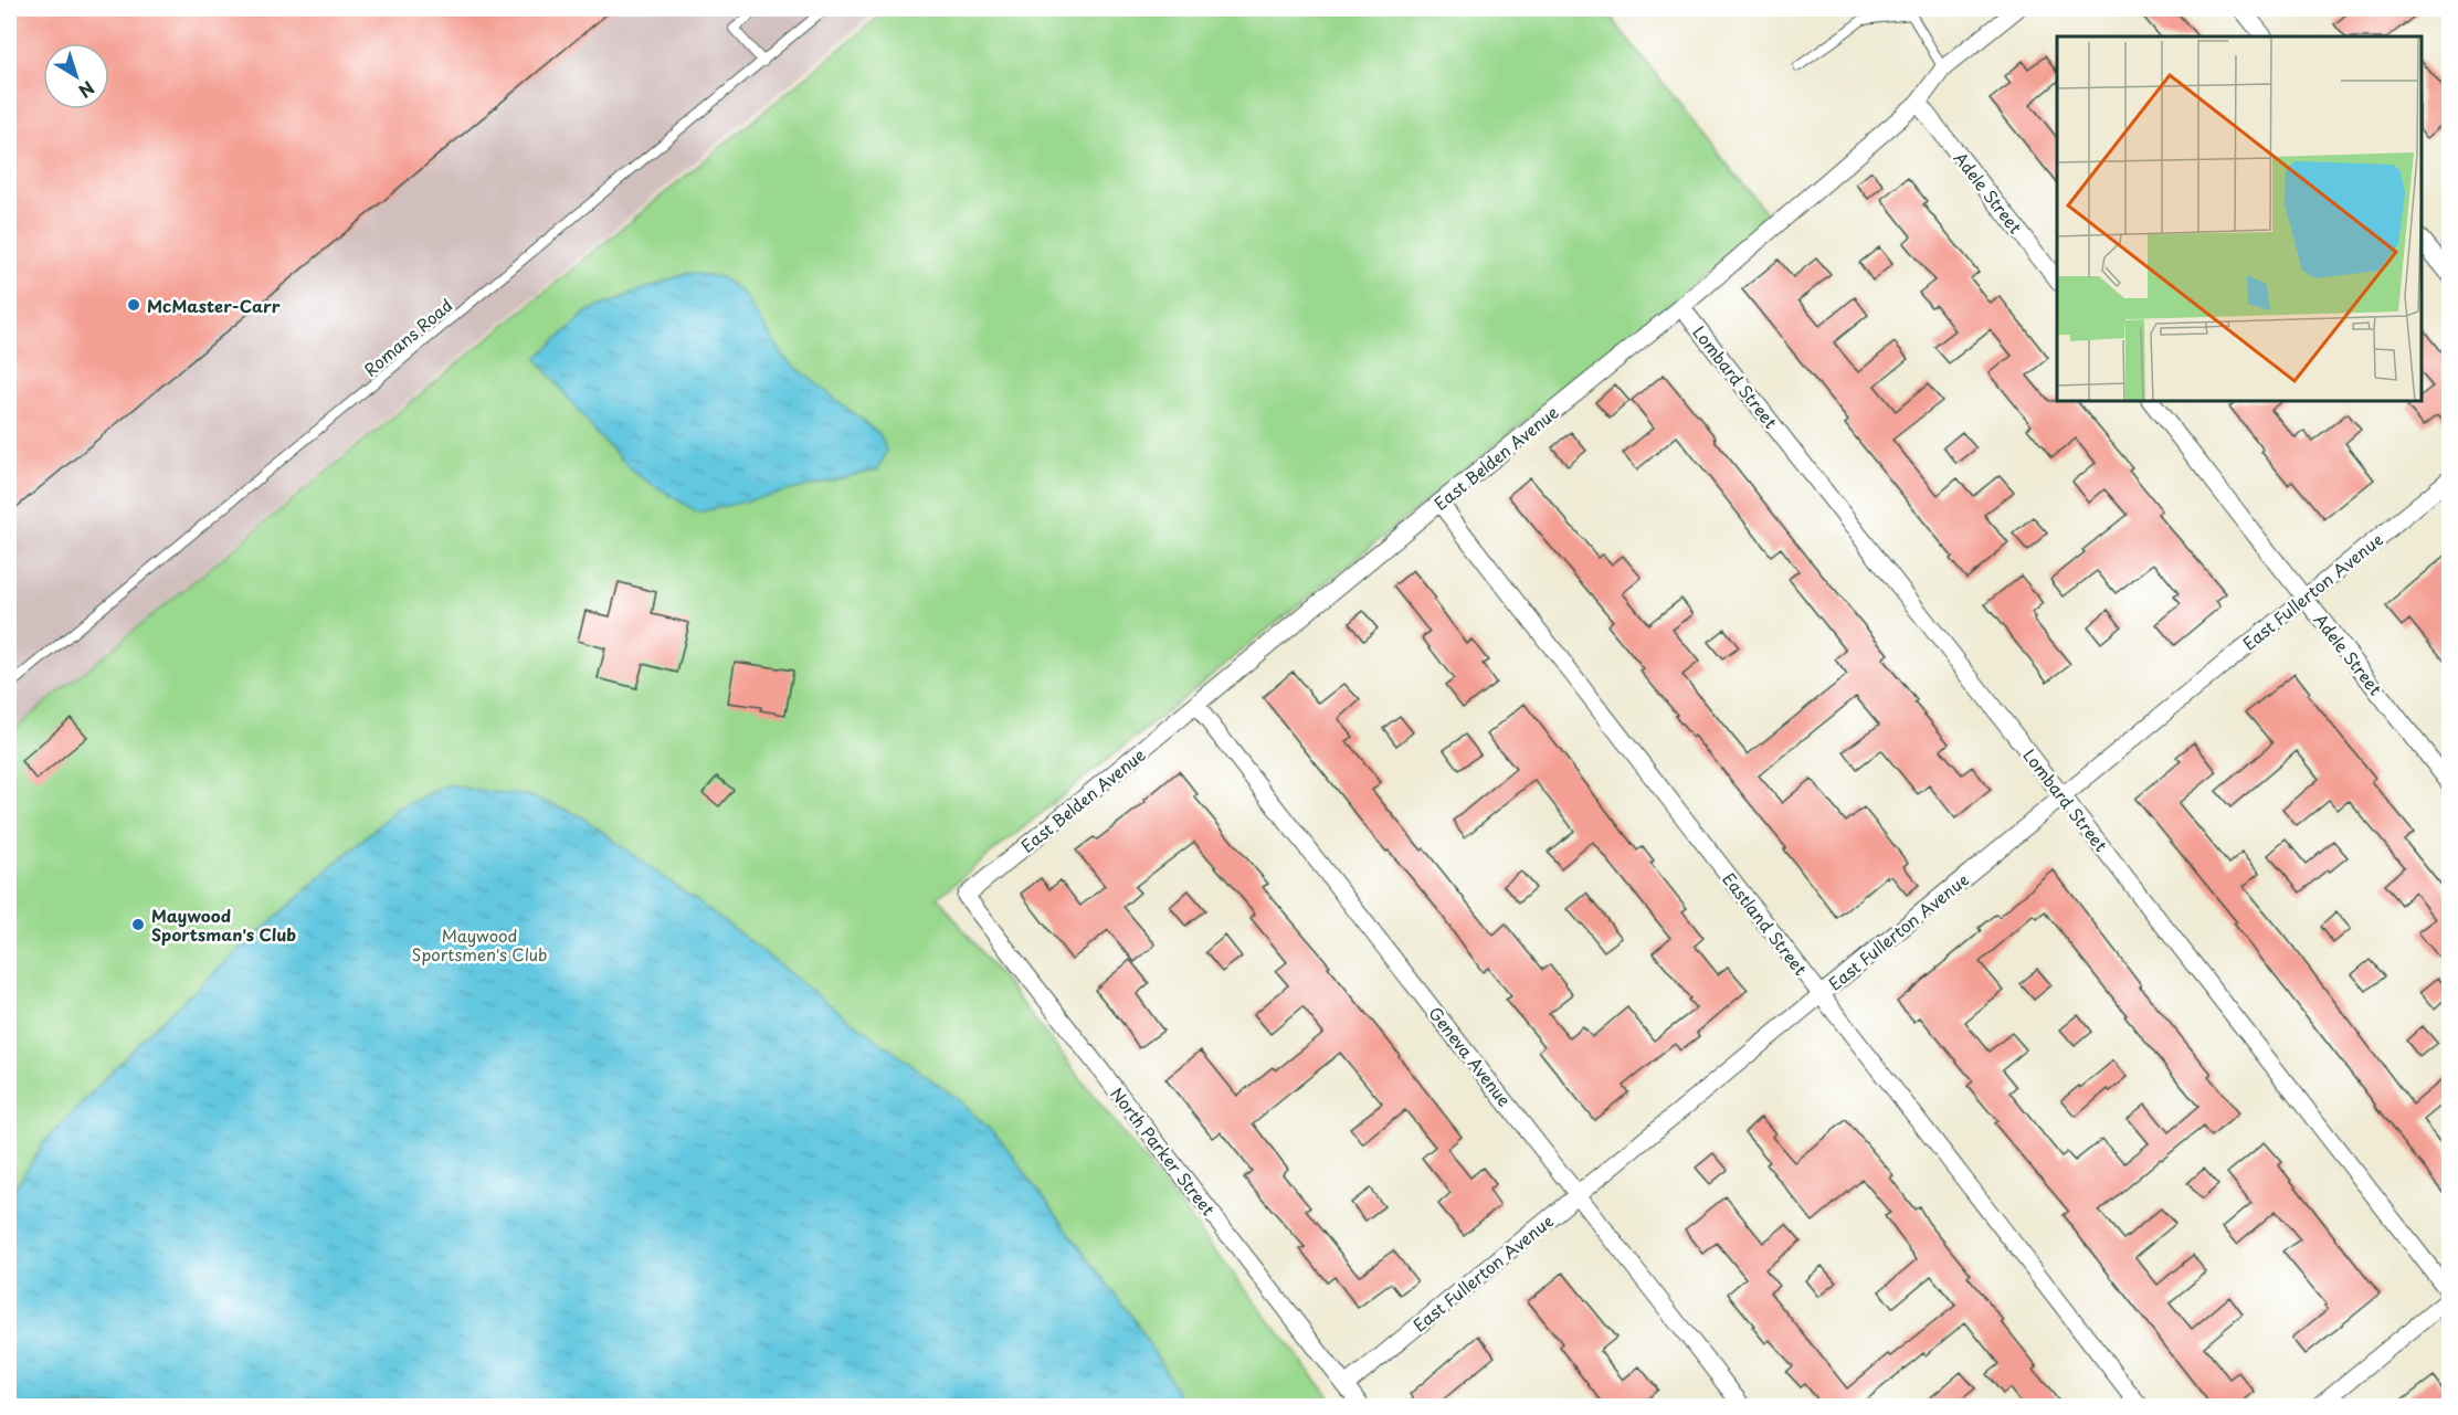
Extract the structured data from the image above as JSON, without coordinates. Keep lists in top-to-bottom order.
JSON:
{
  "streets": {
    "street": [
      "Adele Street",
      "Lombard Street",
      "East Belden Avenue",
      "East Fullerton Avenue",
      "Eastland Street",
      "Geneva Avenue",
      "North Parker Street"
    ],
    "lane": ["Romans Road"]
  },
  "crossings": [
    ["Adele Street", "East Belden Avenue"],
    ["Adele Street", "East Fullerton Avenue"],
    ["Lombard Street", "East Belden Avenue"],
    ["Lombard Street", "East Fullerton Avenue"],
    ["East Belden Avenue", "Eastland Street"],
    ["East Belden Avenue", "Geneva Avenue"],
    ["East Belden Avenue", "North Parker Street"],
    ["East Fullerton Avenue", "Eastland Street"],
    ["East Fullerton Avenue", "Geneva Avenue"],
    ["East Fullerton Avenue", "North Parker Street"]
  ],
  "parks": ["Maywood Sportsmen's Club"],
  "places": ["McMaster-Carr", "Maywood Sportsman's Club"],
  "north": "bottom right"
}
